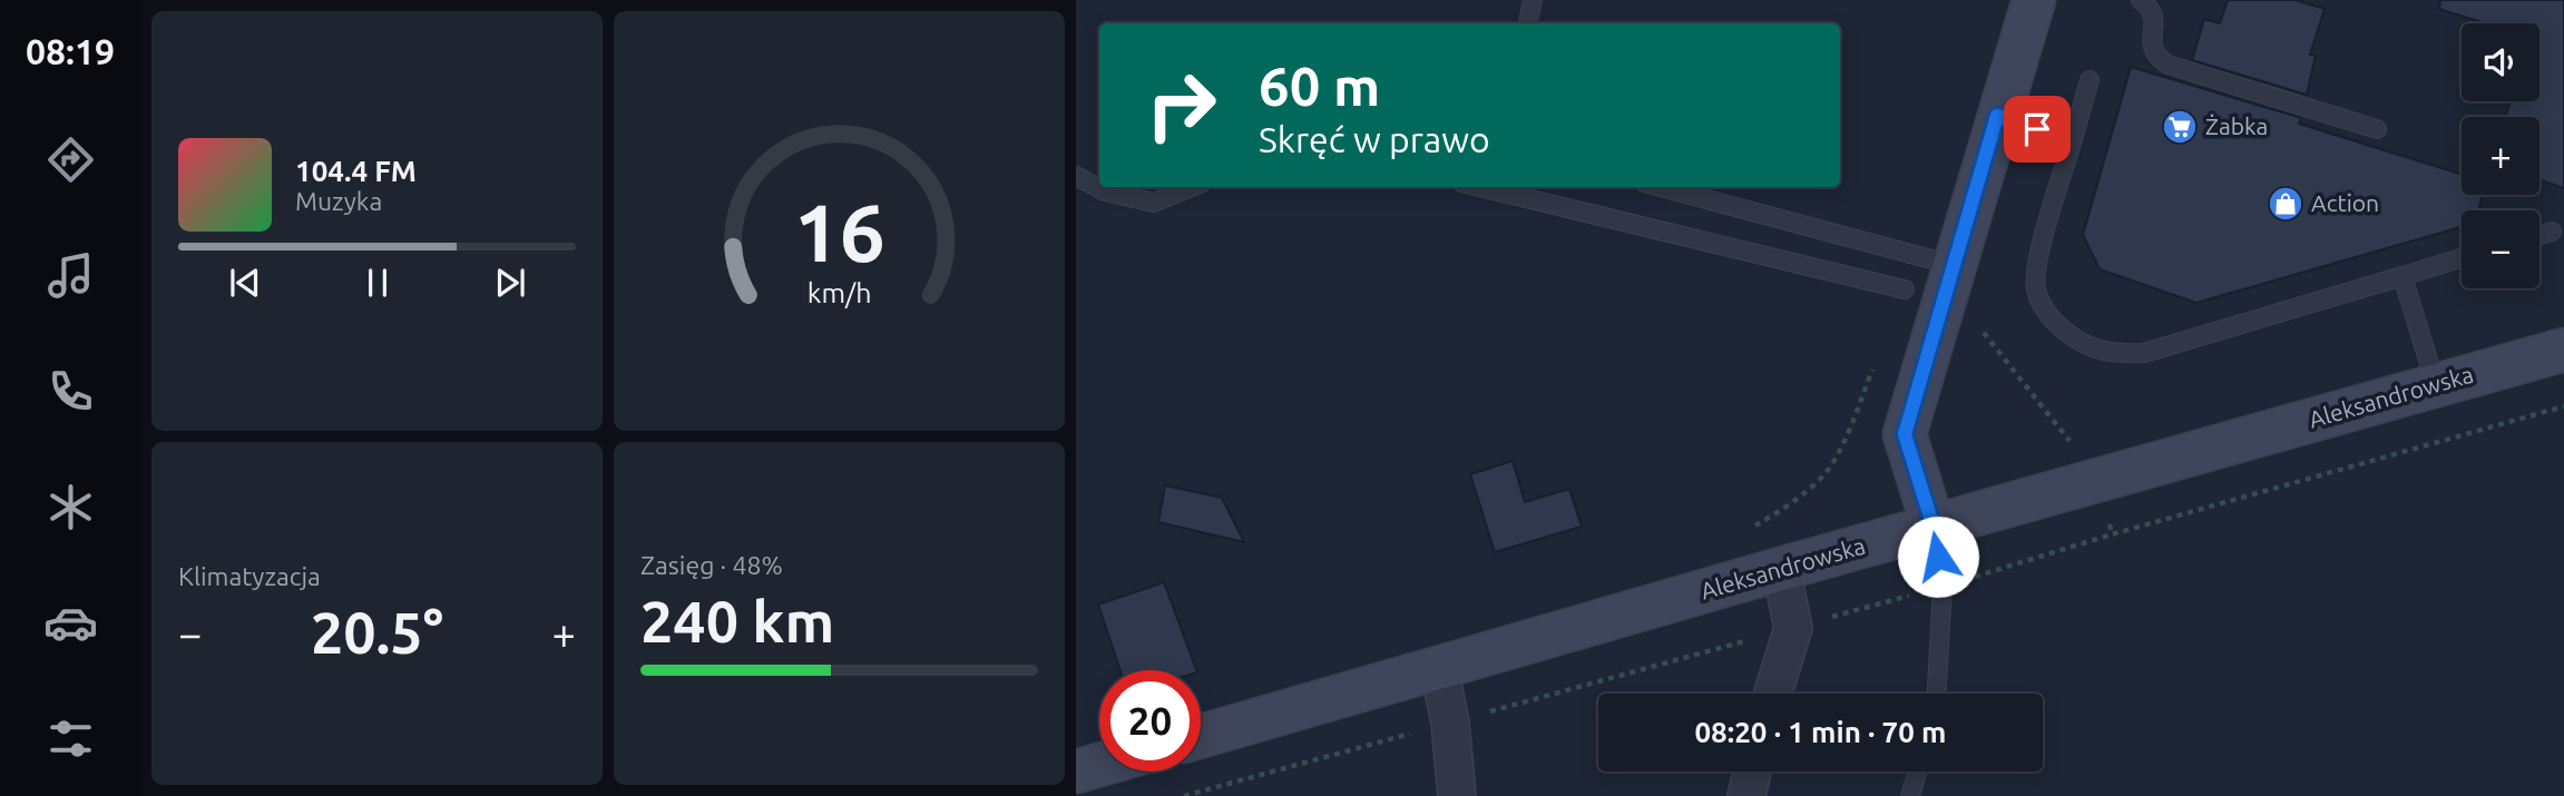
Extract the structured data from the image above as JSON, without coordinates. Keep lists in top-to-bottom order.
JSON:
{
  "streets": {
    "main road": ["Aleksandrowska"]
  },
  "places": {
    "supermarket": ["Żabka"],
    "shop": ["Action"]
  },
  "page": {
    "tabs": "08:19",
    "map_buttons": ["+", "−"],
    "turn": ["60 m", "Skręć w prawo"],
    "song": ["104.4 FM", "Muzyka"],
    "tile": [
      "Klimatyzacja",
      ["Zasięg · 48%", "240 km"]
    ],
    "heat": ["−", "20.5°", "+"],
    "limit": "20",
    "trip": "08:20 · 1 min · 70 m",
    "gauge": ["16", "km/h"]
  }
}
